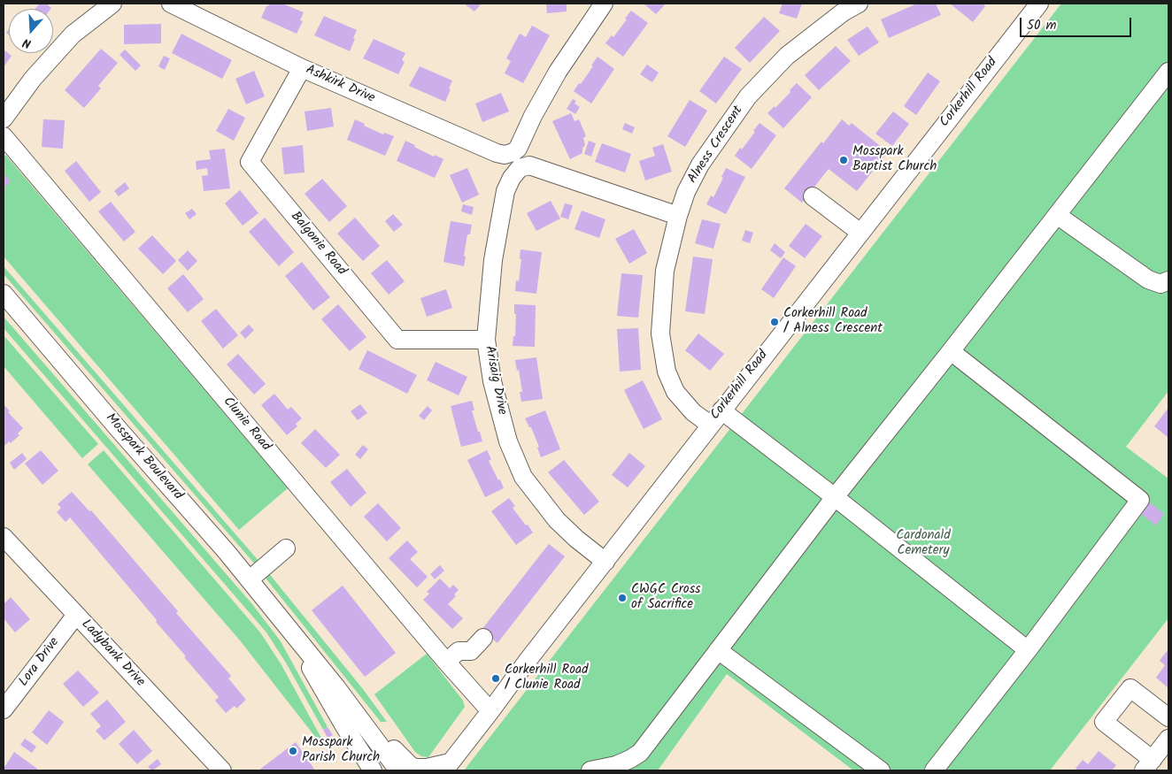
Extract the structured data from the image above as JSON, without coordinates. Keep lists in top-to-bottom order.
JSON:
{
  "streets": {
    "street": [
      "Ashkirk Drive",
      "Corkerhill Road",
      "Alness Crescent",
      "Balgonie Road",
      "Arisaig Drive",
      "Clunie Road",
      "Mosspark Boulevard",
      "Ladybank Drive",
      "Lora Drive"
    ]
  },
  "crossings": [
    ["Ashkirk Drive", "Alness Crescent"],
    ["Ashkirk Drive", "Balgonie Road"],
    ["Ashkirk Drive", "Arisaig Drive"],
    ["Corkerhill Road", "Alness Crescent"],
    ["Corkerhill Road", "Arisaig Drive"],
    ["Corkerhill Road", "Clunie Road"],
    ["Balgonie Road", "Arisaig Drive"],
    ["Ladybank Drive", "Lora Drive"]
  ],
  "parks": ["Cardonald Cemetery"],
  "places": [
    "Mosspark Baptist Church",
    "Corkerhill Road / Alness Crescent",
    "CWGC Cross of Sacrifice",
    "Corkerhill Road / Clunie Road",
    "Mosspark Parish Church"
  ],
  "scale_bar": "50 m",
  "north": "bottom"
}
